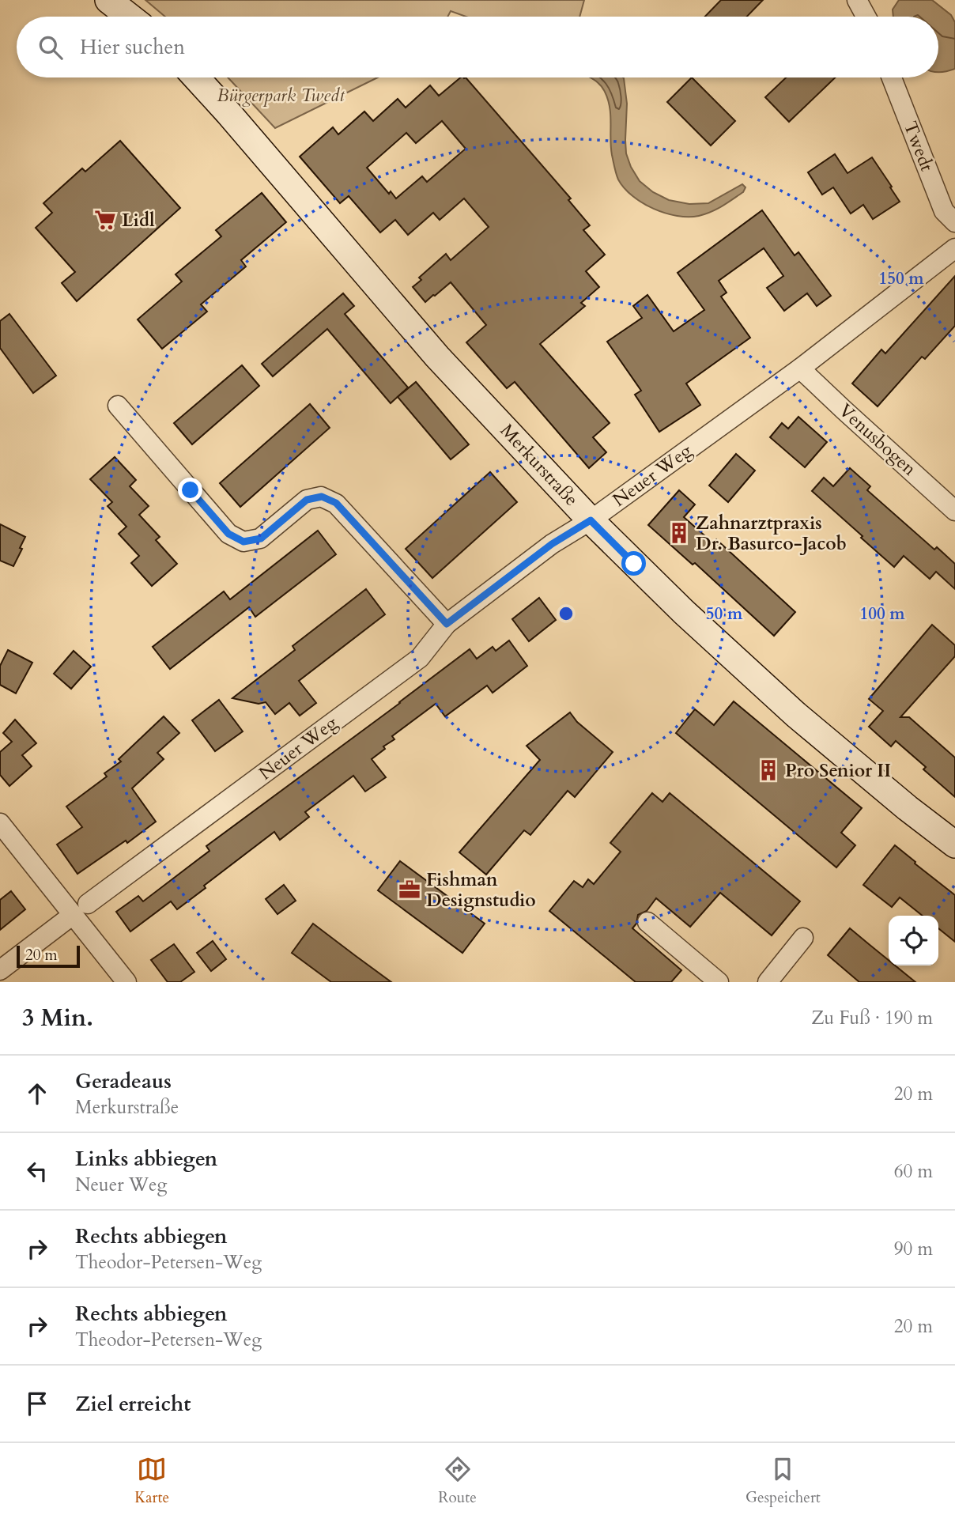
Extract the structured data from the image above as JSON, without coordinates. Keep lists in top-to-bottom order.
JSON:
{
  "streets": {
    "street": [
      "Twedt",
      "Venusbogen",
      "Merkurstraße",
      "Neuer Weg"
    ]
  },
  "crossings": [
    ["Venusbogen", "Neuer Weg"],
    ["Merkurstraße", "Neuer Weg"]
  ],
  "parks": ["Bürgerpark Twedt"],
  "places": {
    "supermarket": ["Lidl"],
    "building": ["Zahnarztpraxis Dr. Basurco-Jacob", "Pro Senior II"],
    "office": ["Fishman Designstudio"]
  },
  "scale_bar": "20 m",
  "page": {
    "search": "Hier suchen",
    "scale": "20 m",
    "heading": ["3 Min.", "Zu Fuß · 190 m"],
    "list": [
      ["Geradeaus", "Merkurstraße", "20 m"],
      ["Links abbiegen", "Neuer Weg", "60 m"],
      ["Rechts abbiegen", "Theodor-Petersen-Weg", "90 m"],
      ["Rechts abbiegen", "Theodor-Petersen-Weg", "20 m"],
      "Ziel erreicht"
    ],
    "nav": ["Karte", "Route", "Gespeichert"]
  },
  "rings": ["150 m", "50 m", "100 m"]
}
